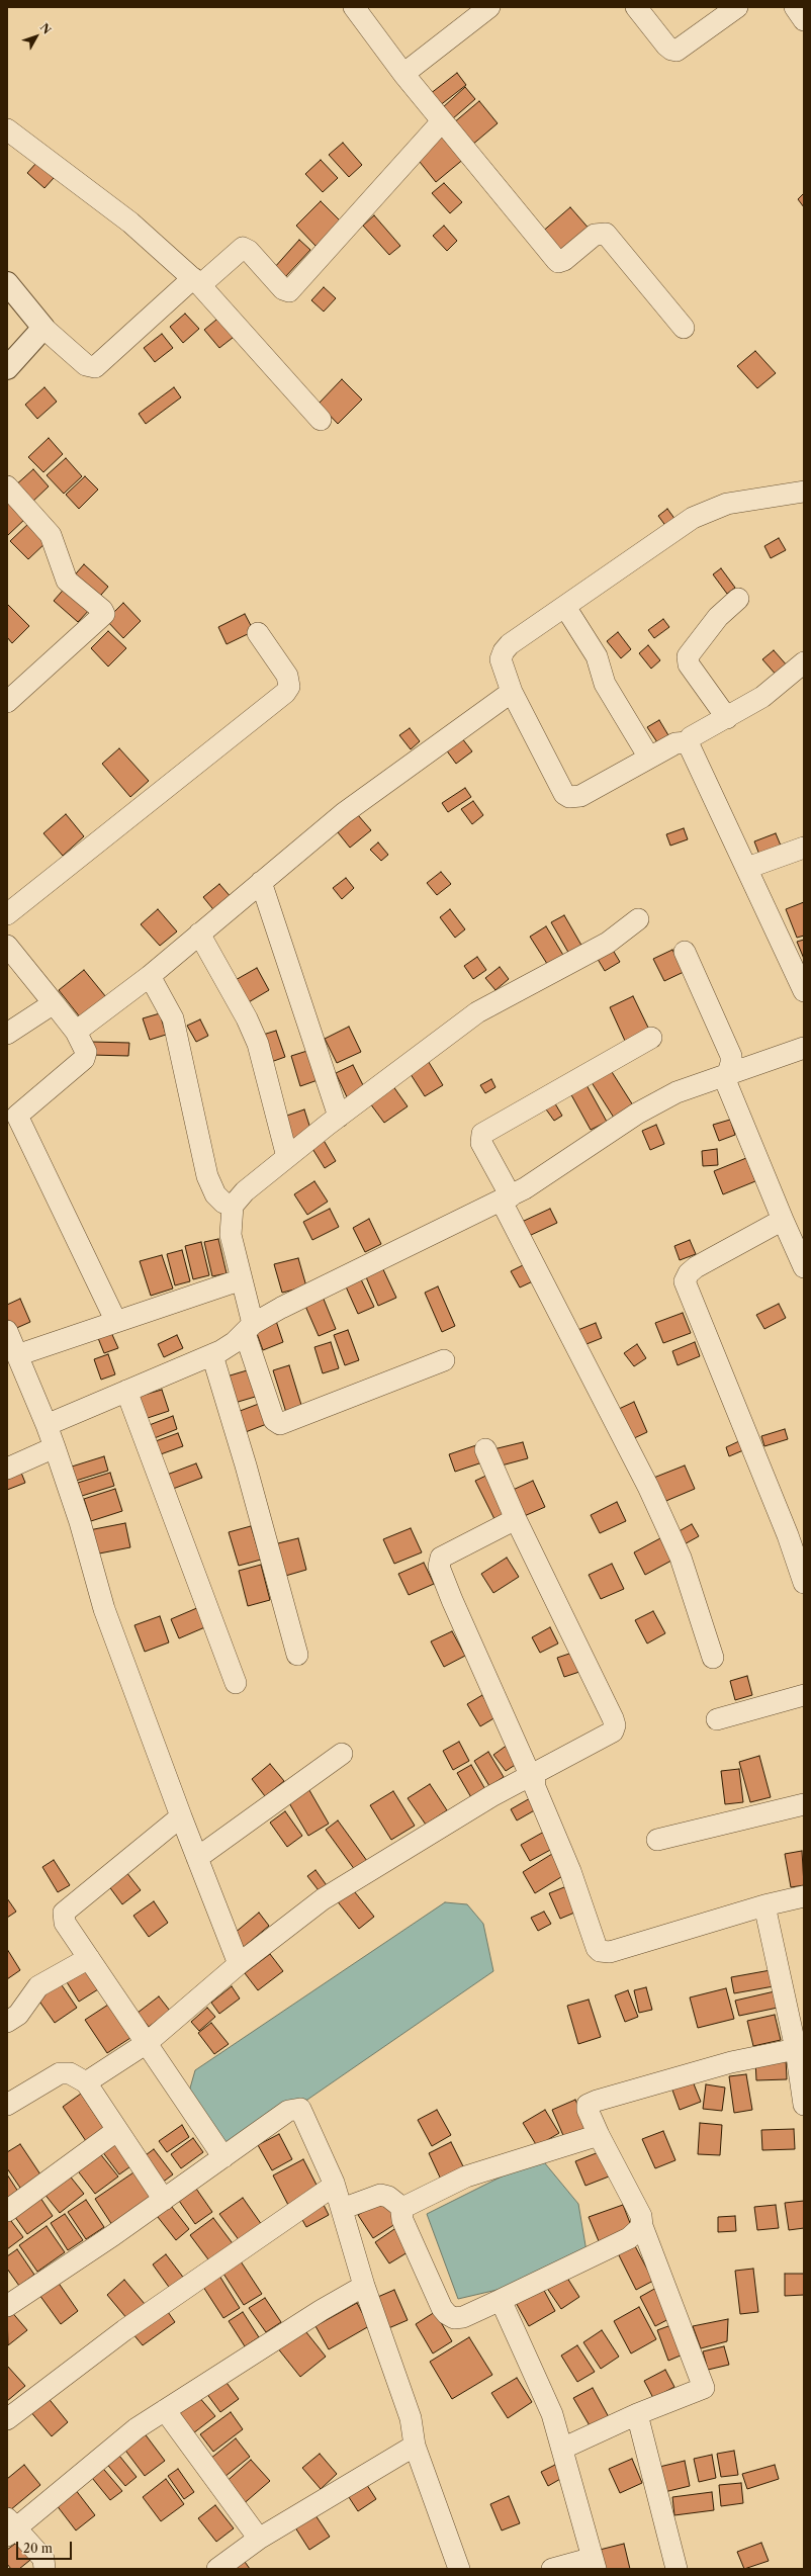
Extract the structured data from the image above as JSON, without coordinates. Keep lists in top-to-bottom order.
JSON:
{
  "scale_bar": "20 m",
  "north": "top right"
}
